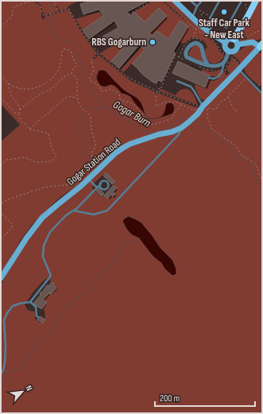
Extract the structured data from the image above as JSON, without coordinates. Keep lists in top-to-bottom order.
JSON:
{
  "streets": {
    "street": ["Gogar Station Road"]
  },
  "water": ["Gogar Burn"],
  "places": ["Staff Car Park - New East", "RBS Gogarburn"],
  "scale_bar": "200 m",
  "north": "top right"
}
